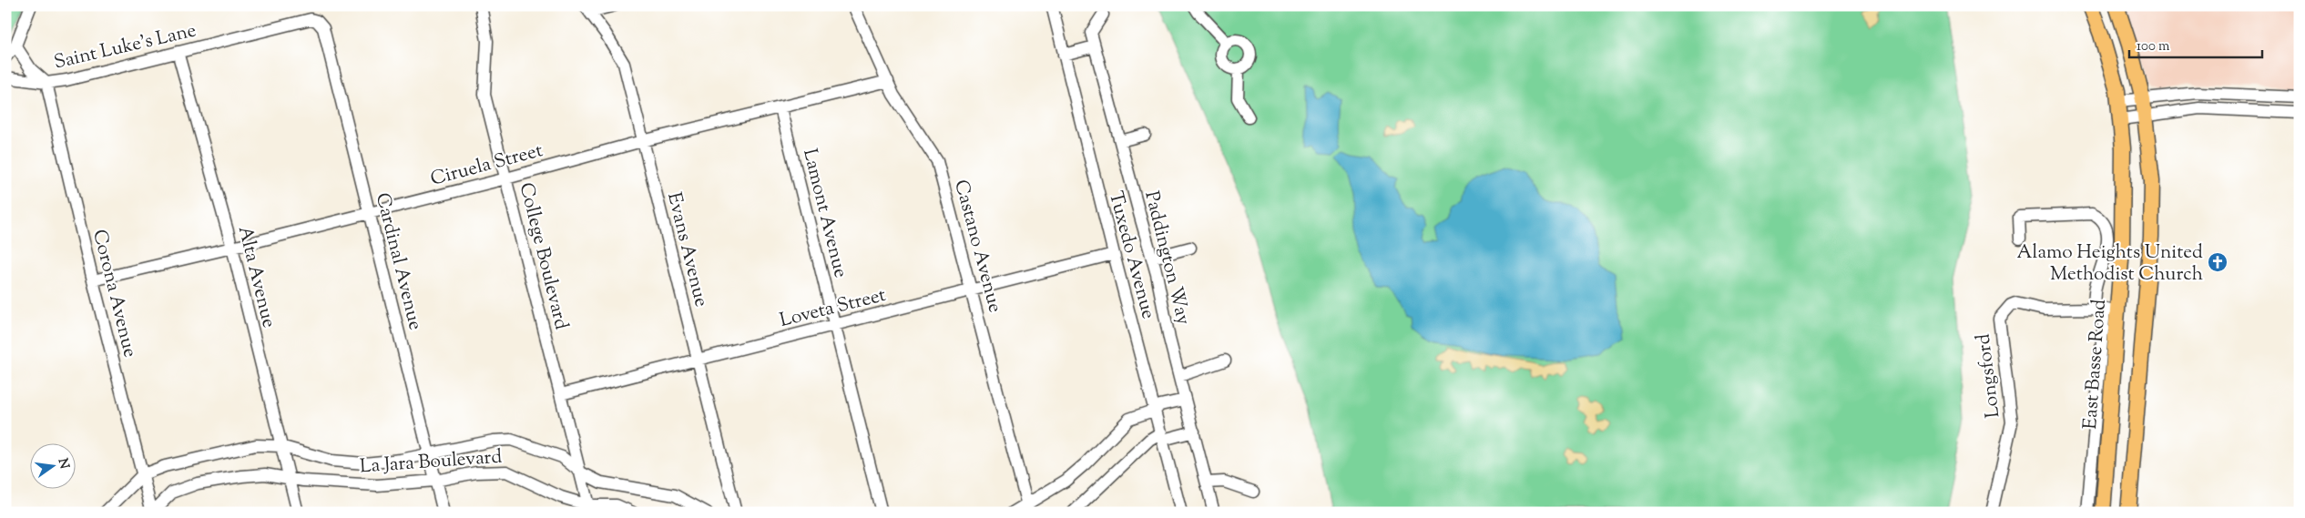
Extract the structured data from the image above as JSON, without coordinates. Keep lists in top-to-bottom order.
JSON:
{
  "streets": {
    "main road": ["East Basse Road"],
    "street": [
      "Saint Luke's Lane",
      "Ciruela Street",
      "Lamont Avenue",
      "Castano Avenue",
      "Evans Avenue",
      "Tuxedo Avenue",
      "College Boulevard",
      "Paddington Way",
      "Cardinal Avenue",
      "Alta Avenue",
      "Corona Avenue",
      "Loveta Street",
      "Longsford",
      "La Jara Boulevard"
    ]
  },
  "crossings": [
    ["Saint Luke's Lane", "Cardinal Avenue"],
    ["Saint Luke's Lane", "Alta Avenue"],
    ["Saint Luke's Lane", "Corona Avenue"],
    ["Ciruela Street", "Lamont Avenue"],
    ["Ciruela Street", "Castano Avenue"],
    ["Ciruela Street", "Evans Avenue"],
    ["Ciruela Street", "College Boulevard"],
    ["Ciruela Street", "Cardinal Avenue"],
    ["Ciruela Street", "Alta Avenue"],
    ["Ciruela Street", "Corona Avenue"],
    ["Lamont Avenue", "Loveta Street"],
    ["Castano Avenue", "Loveta Street"],
    ["Evans Avenue", "Loveta Street"],
    ["Tuxedo Avenue", "Loveta Street"],
    ["College Boulevard", "Loveta Street"],
    ["College Boulevard", "La Jara Boulevard"],
    ["Cardinal Avenue", "La Jara Boulevard"],
    ["Alta Avenue", "La Jara Boulevard"],
    ["Corona Avenue", "La Jara Boulevard"],
    ["East Basse Road", "Longsford"]
  ],
  "places": {
    "church": ["Alamo Heights United Methodist Church"]
  },
  "scale_bar": "100 m",
  "north": "right"
}
